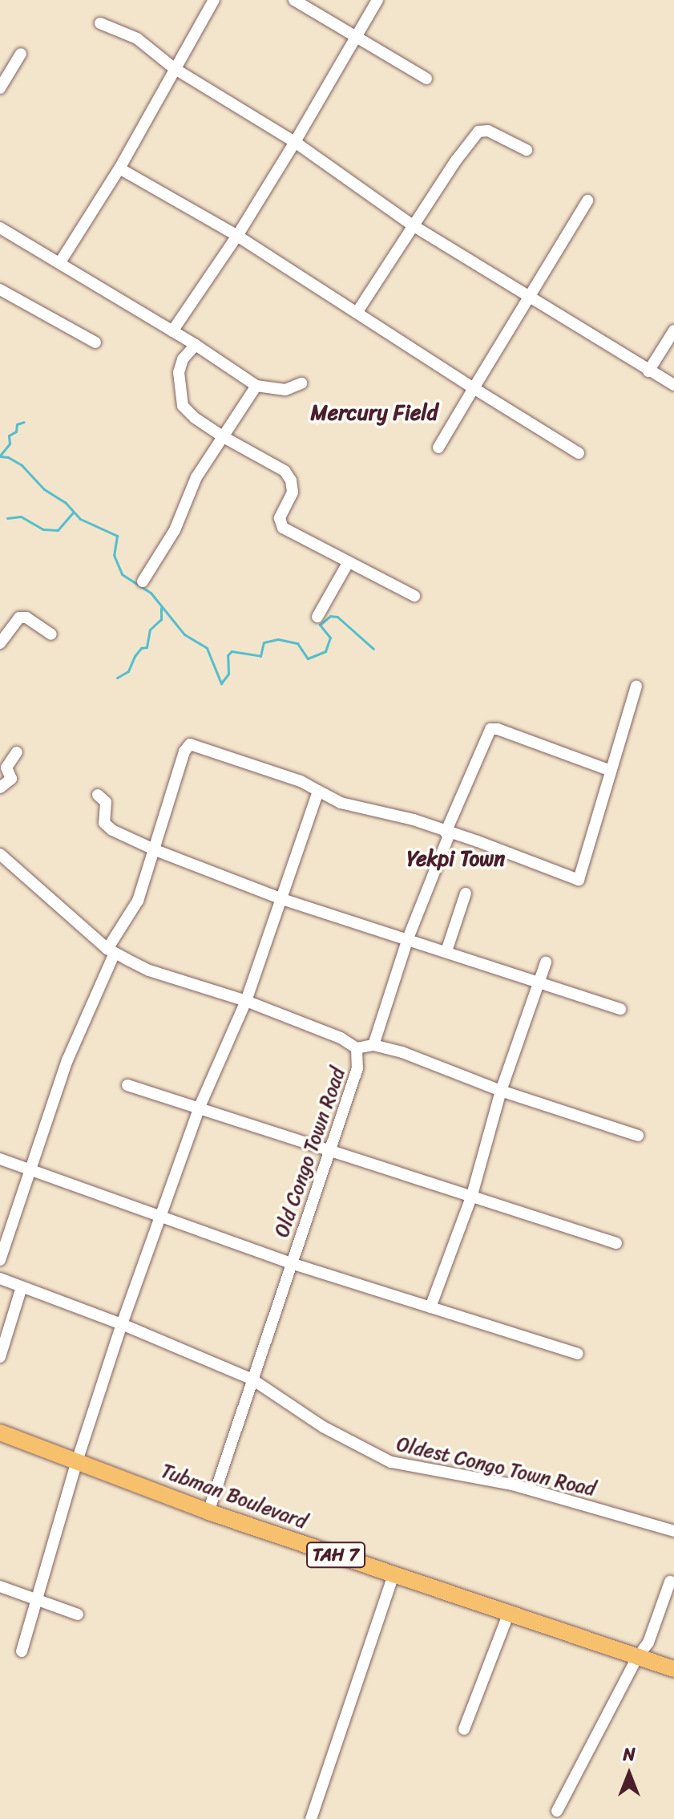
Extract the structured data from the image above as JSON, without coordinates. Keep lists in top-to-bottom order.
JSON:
{
  "streets": {
    "highway": ["Tubman Boulevard", "TAH 7"],
    "street": ["Old Congo Town Road", "Oldest Congo Town Road"]
  },
  "crossings": [
    ["Old Congo Town Road", "Oldest Congo Town Road"],
    ["Old Congo Town Road", "Tubman Boulevard"]
  ],
  "districts": ["Mercury Field", "Yekpi Town"],
  "north": "top"
}
